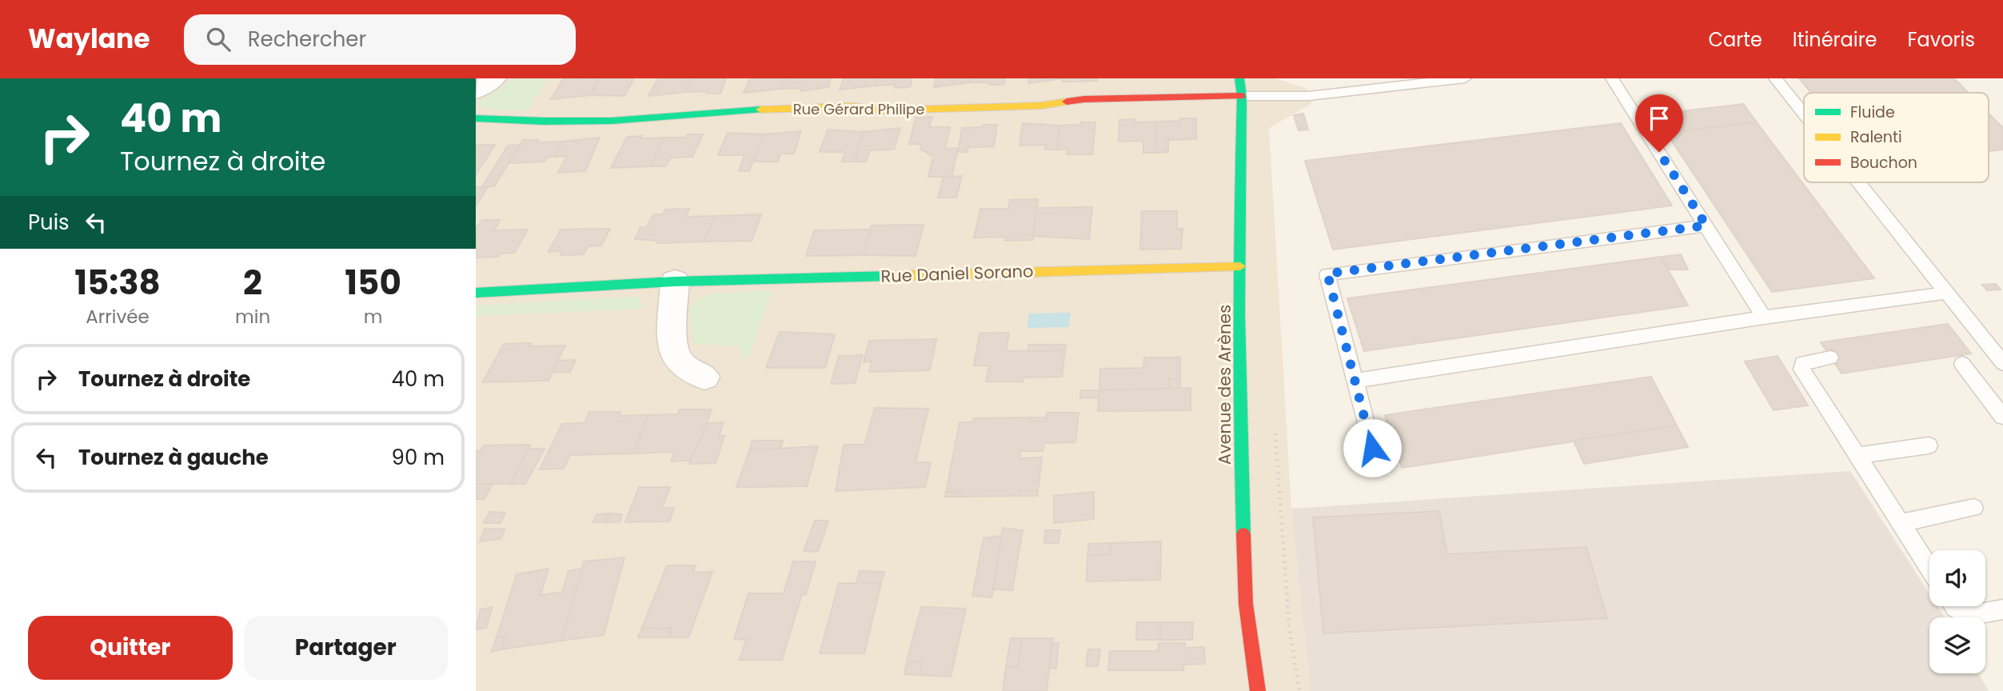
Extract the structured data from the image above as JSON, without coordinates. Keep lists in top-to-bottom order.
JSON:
{
  "streets": {
    "street": ["Rue Gérard Philipe", "Rue Daniel Sorano", "Avenue des Arènes"]
  },
  "crossings": [
    ["Rue Gérard Philipe", "Avenue des Arènes"],
    ["Rue Daniel Sorano", "Avenue des Arènes"]
  ],
  "legend": ["Fluide", "Ralenti", "Bouchon"],
  "page": {
    "header": "Waylane",
    "search": "Rechercher",
    "nav": ["Carte", "Itinéraire", "Favoris"],
    "turn": ["40 m", "Tournez à droite"],
    "then": "Puis",
    "eta": [
      "15:38",
      "Arrivée",
      "2",
      "min",
      "150",
      "m"
    ],
    "list": [
      {
        "name": "Tournez à droite",
        "value": "40 m"
      },
      {
        "name": "Tournez à gauche",
        "value": "90 m"
      }
    ],
    "buttons": ["Quitter", "Partager"]
  }
}
